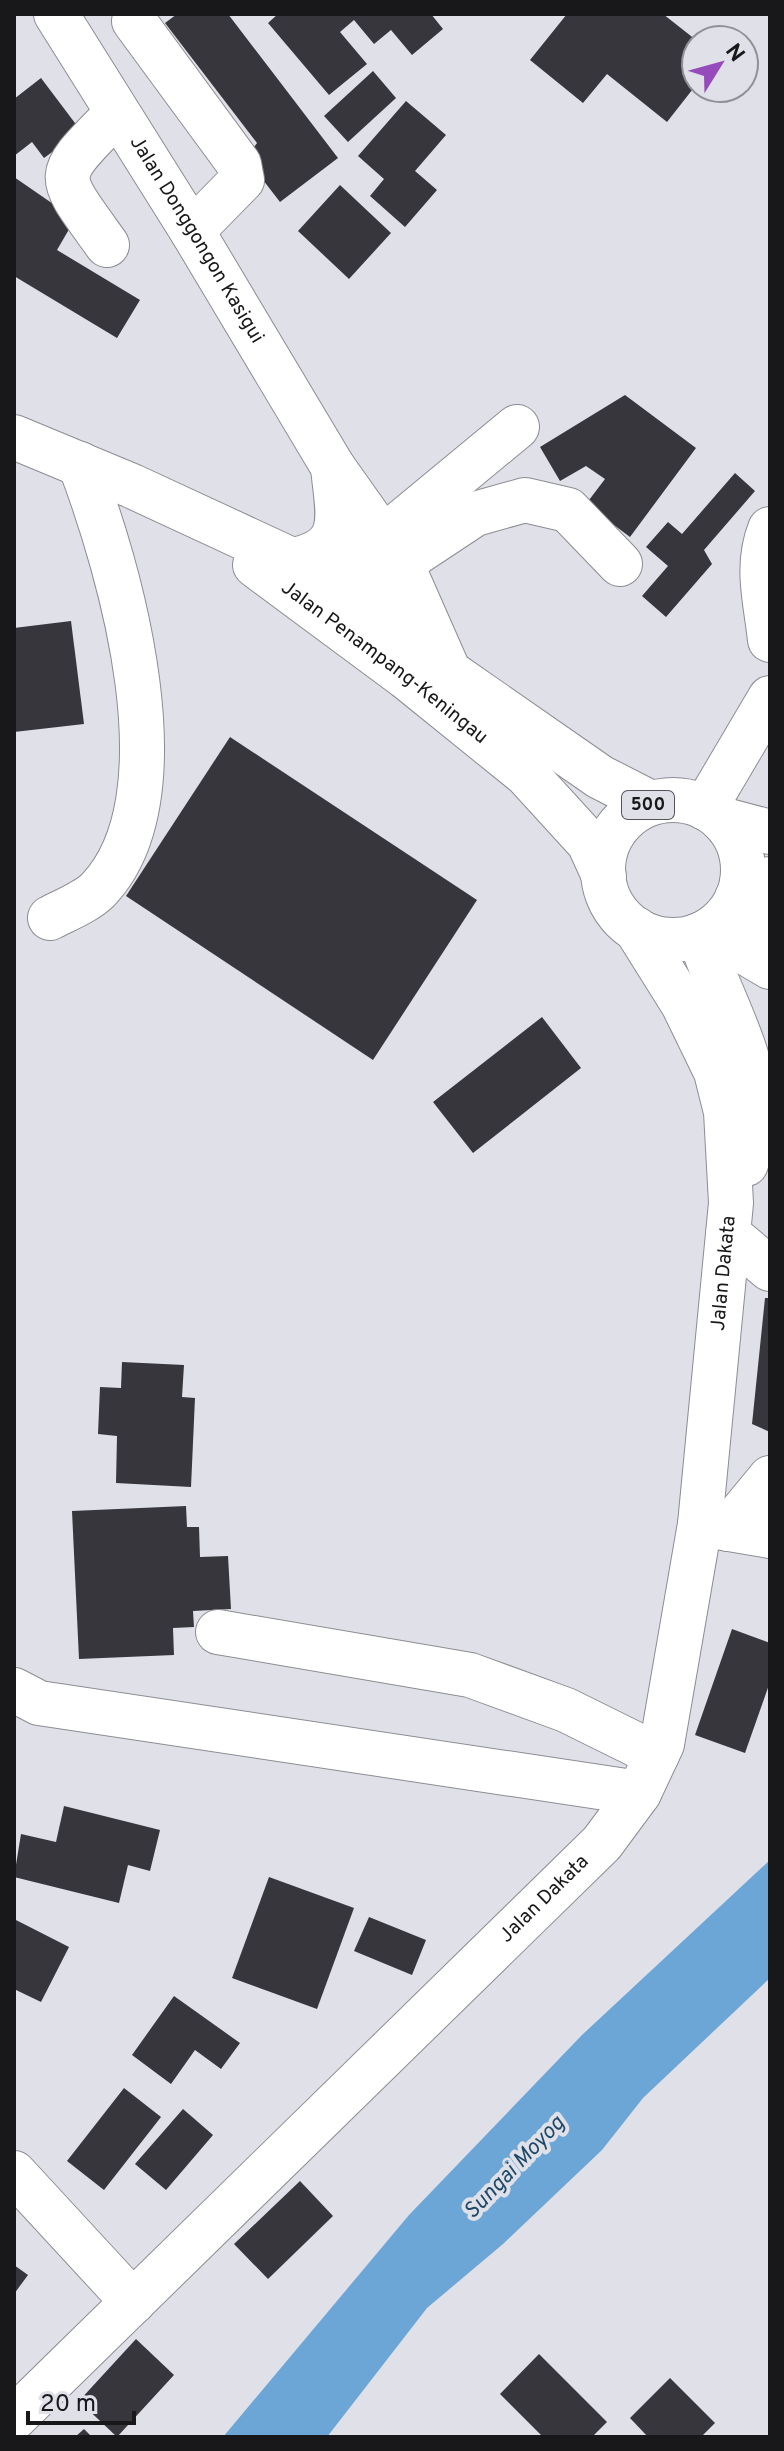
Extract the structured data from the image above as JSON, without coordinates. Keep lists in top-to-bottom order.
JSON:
{
  "streets": {
    "street": [
      "Jalan Donggongon Kasigui",
      "Jalan Penampang-Keningau",
      "500",
      "Jalan Dakata"
    ]
  },
  "crossings": [
    ["Jalan Donggongon Kasigui", "Jalan Penampang-Keningau"],
    ["Jalan Penampang-Keningau", "500"],
    ["Jalan Penampang-Keningau", "Jalan Dakata"],
    ["500", "Jalan Dakata"]
  ],
  "water": ["Sungai Moyog"],
  "scale_bar": "20 m",
  "north": "top right"
}
